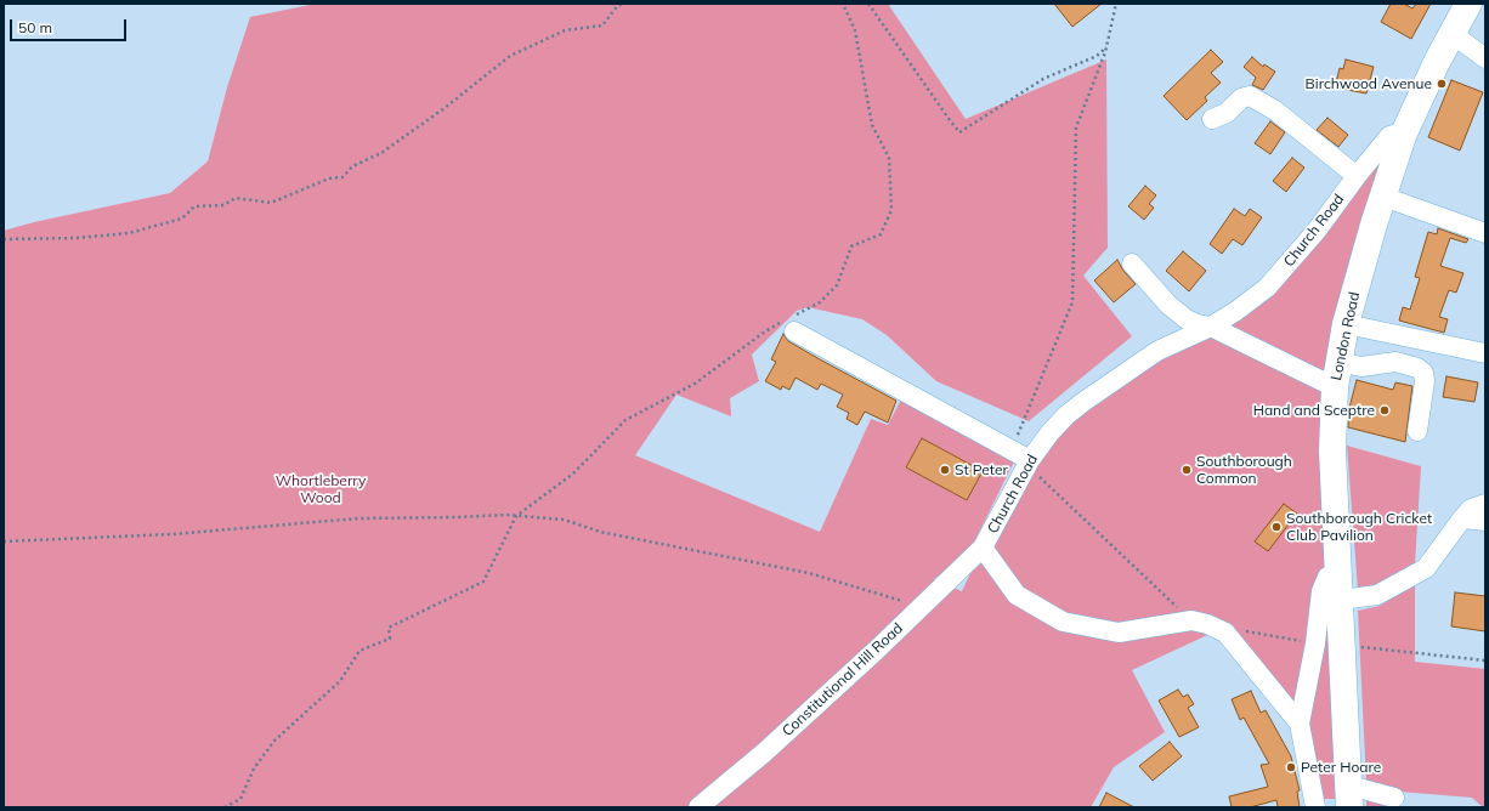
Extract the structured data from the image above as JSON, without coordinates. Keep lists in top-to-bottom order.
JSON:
{
  "streets": {
    "highway": ["London Road"],
    "street": ["Church Road", "Constitutional Hill Road"]
  },
  "crossings": [
    ["Church Road", "London Road"],
    ["Church Road", "Constitutional Hill Road"]
  ],
  "parks": ["Whortleberry Wood"],
  "places": [
    "Birchwood Avenue",
    "Hand and Sceptre",
    "St Peter",
    "Southborough Common",
    "Southborough Cricket Club Pavilion",
    "Peter Hoare"
  ],
  "scale_bar": "50 m"
}
